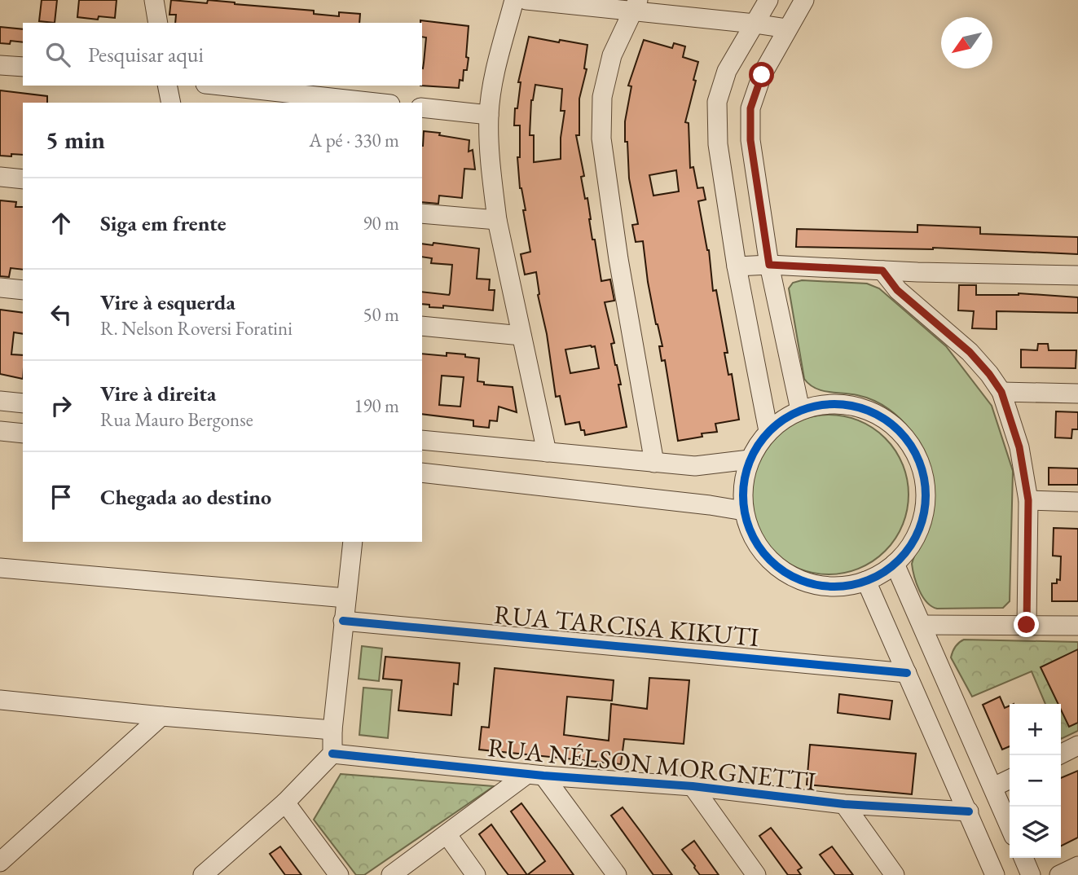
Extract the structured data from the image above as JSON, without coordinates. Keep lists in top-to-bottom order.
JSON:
{
  "streets": {
    "street": ["RUA TARCISA KIKUTI", "RUA NÉLSON MORGNETTI"]
  },
  "north": "bottom left",
  "page": {
    "search": "Pesquisar aqui",
    "heading": ["5 min", "A pé · 330 m"],
    "list": [
      ["Siga em frente", "90 m"],
      ["Vire à esquerda", "R. Nelson Roversi Foratini", "50 m"],
      ["Vire à direita", "Rua Mauro Bergonse", "190 m"],
      "Chegada ao destino"
    ],
    "map_buttons": ["+", "−"]
  }
}
